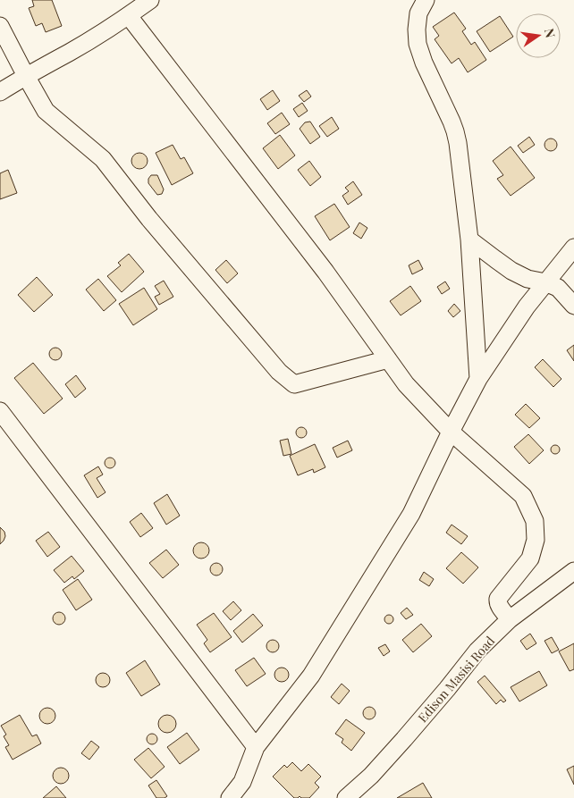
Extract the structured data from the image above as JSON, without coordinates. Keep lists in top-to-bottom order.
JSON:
{
  "streets": {
    "street": ["Edison Masisi Road"]
  },
  "north": "right"
}
